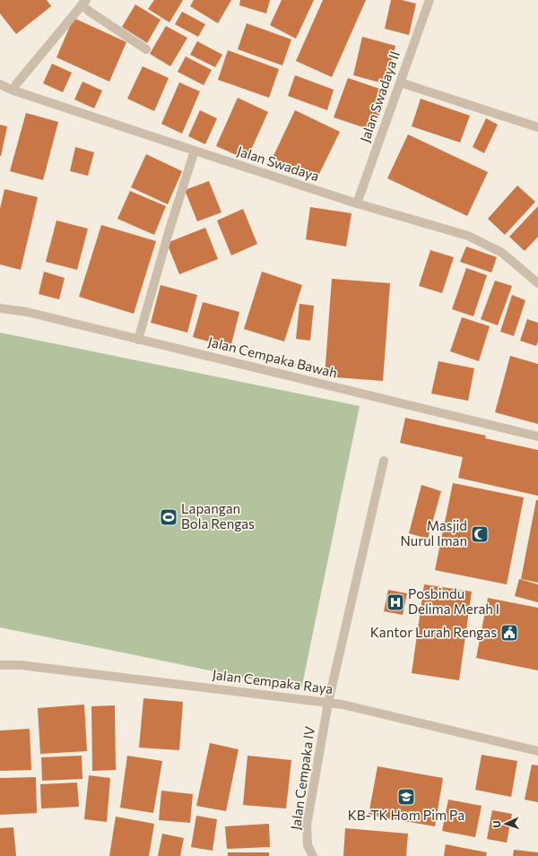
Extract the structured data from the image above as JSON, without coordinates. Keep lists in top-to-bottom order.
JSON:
{
  "streets": {
    "street": [
      "Jalan Swadaya II",
      "Jalan Swadaya",
      "Jalan Cempaka Bawah",
      "Jalan Cempaka Raya",
      "Jalan Cempaka IV"
    ]
  },
  "crossings": [
    ["Jalan Swadaya II", "Jalan Swadaya"],
    ["Jalan Cempaka Raya", "Jalan Cempaka IV"]
  ],
  "places": {
    "sports": ["Lapangan Bola Rengas"],
    "mosque": ["Masjid Nurul Iman"],
    "hospital": ["Posbindu Delima Merah I"],
    "public building": ["Kantor Lurah Rengas"],
    "school or university": ["KB-TK Hom Pim Pa"]
  },
  "north": "left"
}
